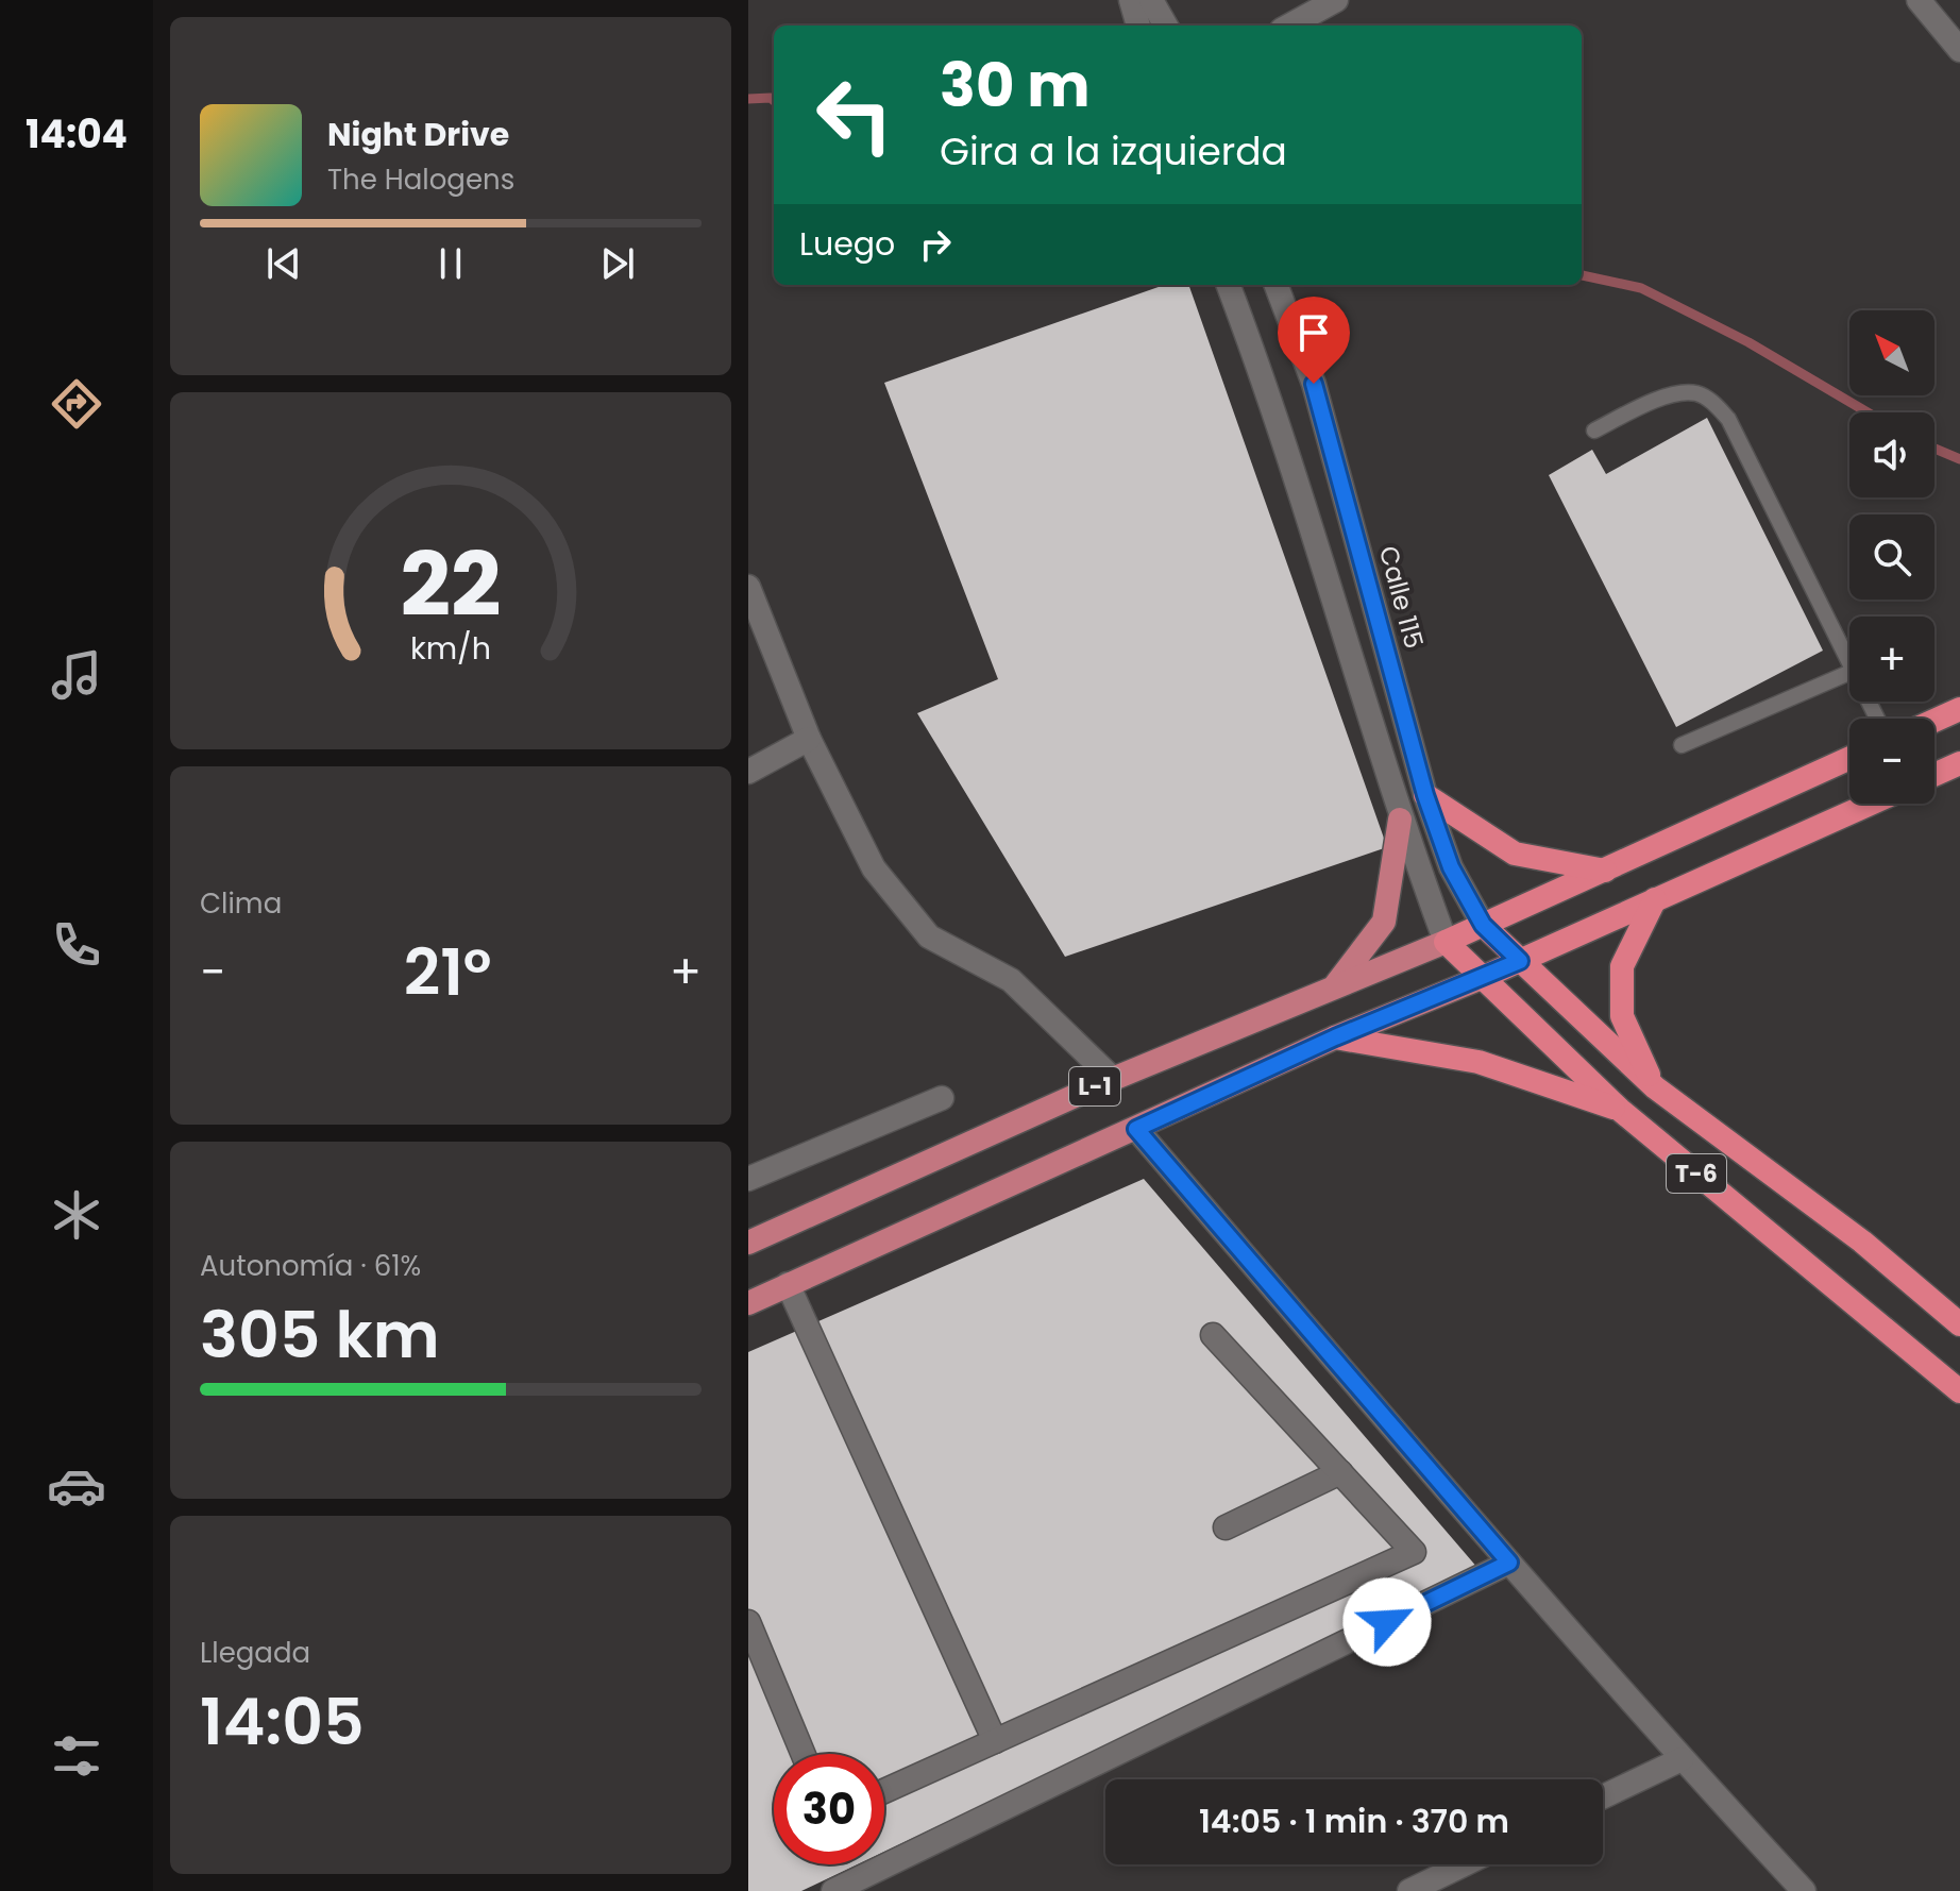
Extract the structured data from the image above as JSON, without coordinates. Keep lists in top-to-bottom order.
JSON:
{
  "streets": {
    "highway": ["T-6"],
    "main road": ["L-1"],
    "street": ["Calle 115"]
  },
  "crossings": [
    ["Calle 115", "T-6"],
    ["L-1", "T-6"]
  ],
  "north": "top left",
  "page": {
    "tabs": "14:04",
    "turn": ["30 m", "Gira a la izquierda"],
    "song": ["Night Drive", "The Halogens"],
    "then": "Luego",
    "map_buttons": ["+", "−"],
    "tile": [
      "Clima",
      ["Autonomía · 61%", "305 km"],
      ["Llegada", "14:05"]
    ],
    "heat": ["−", "21°", "+"],
    "limit": "30",
    "trip": "14:05 · 1 min · 370 m",
    "gauge": ["22", "km/h"]
  }
}
